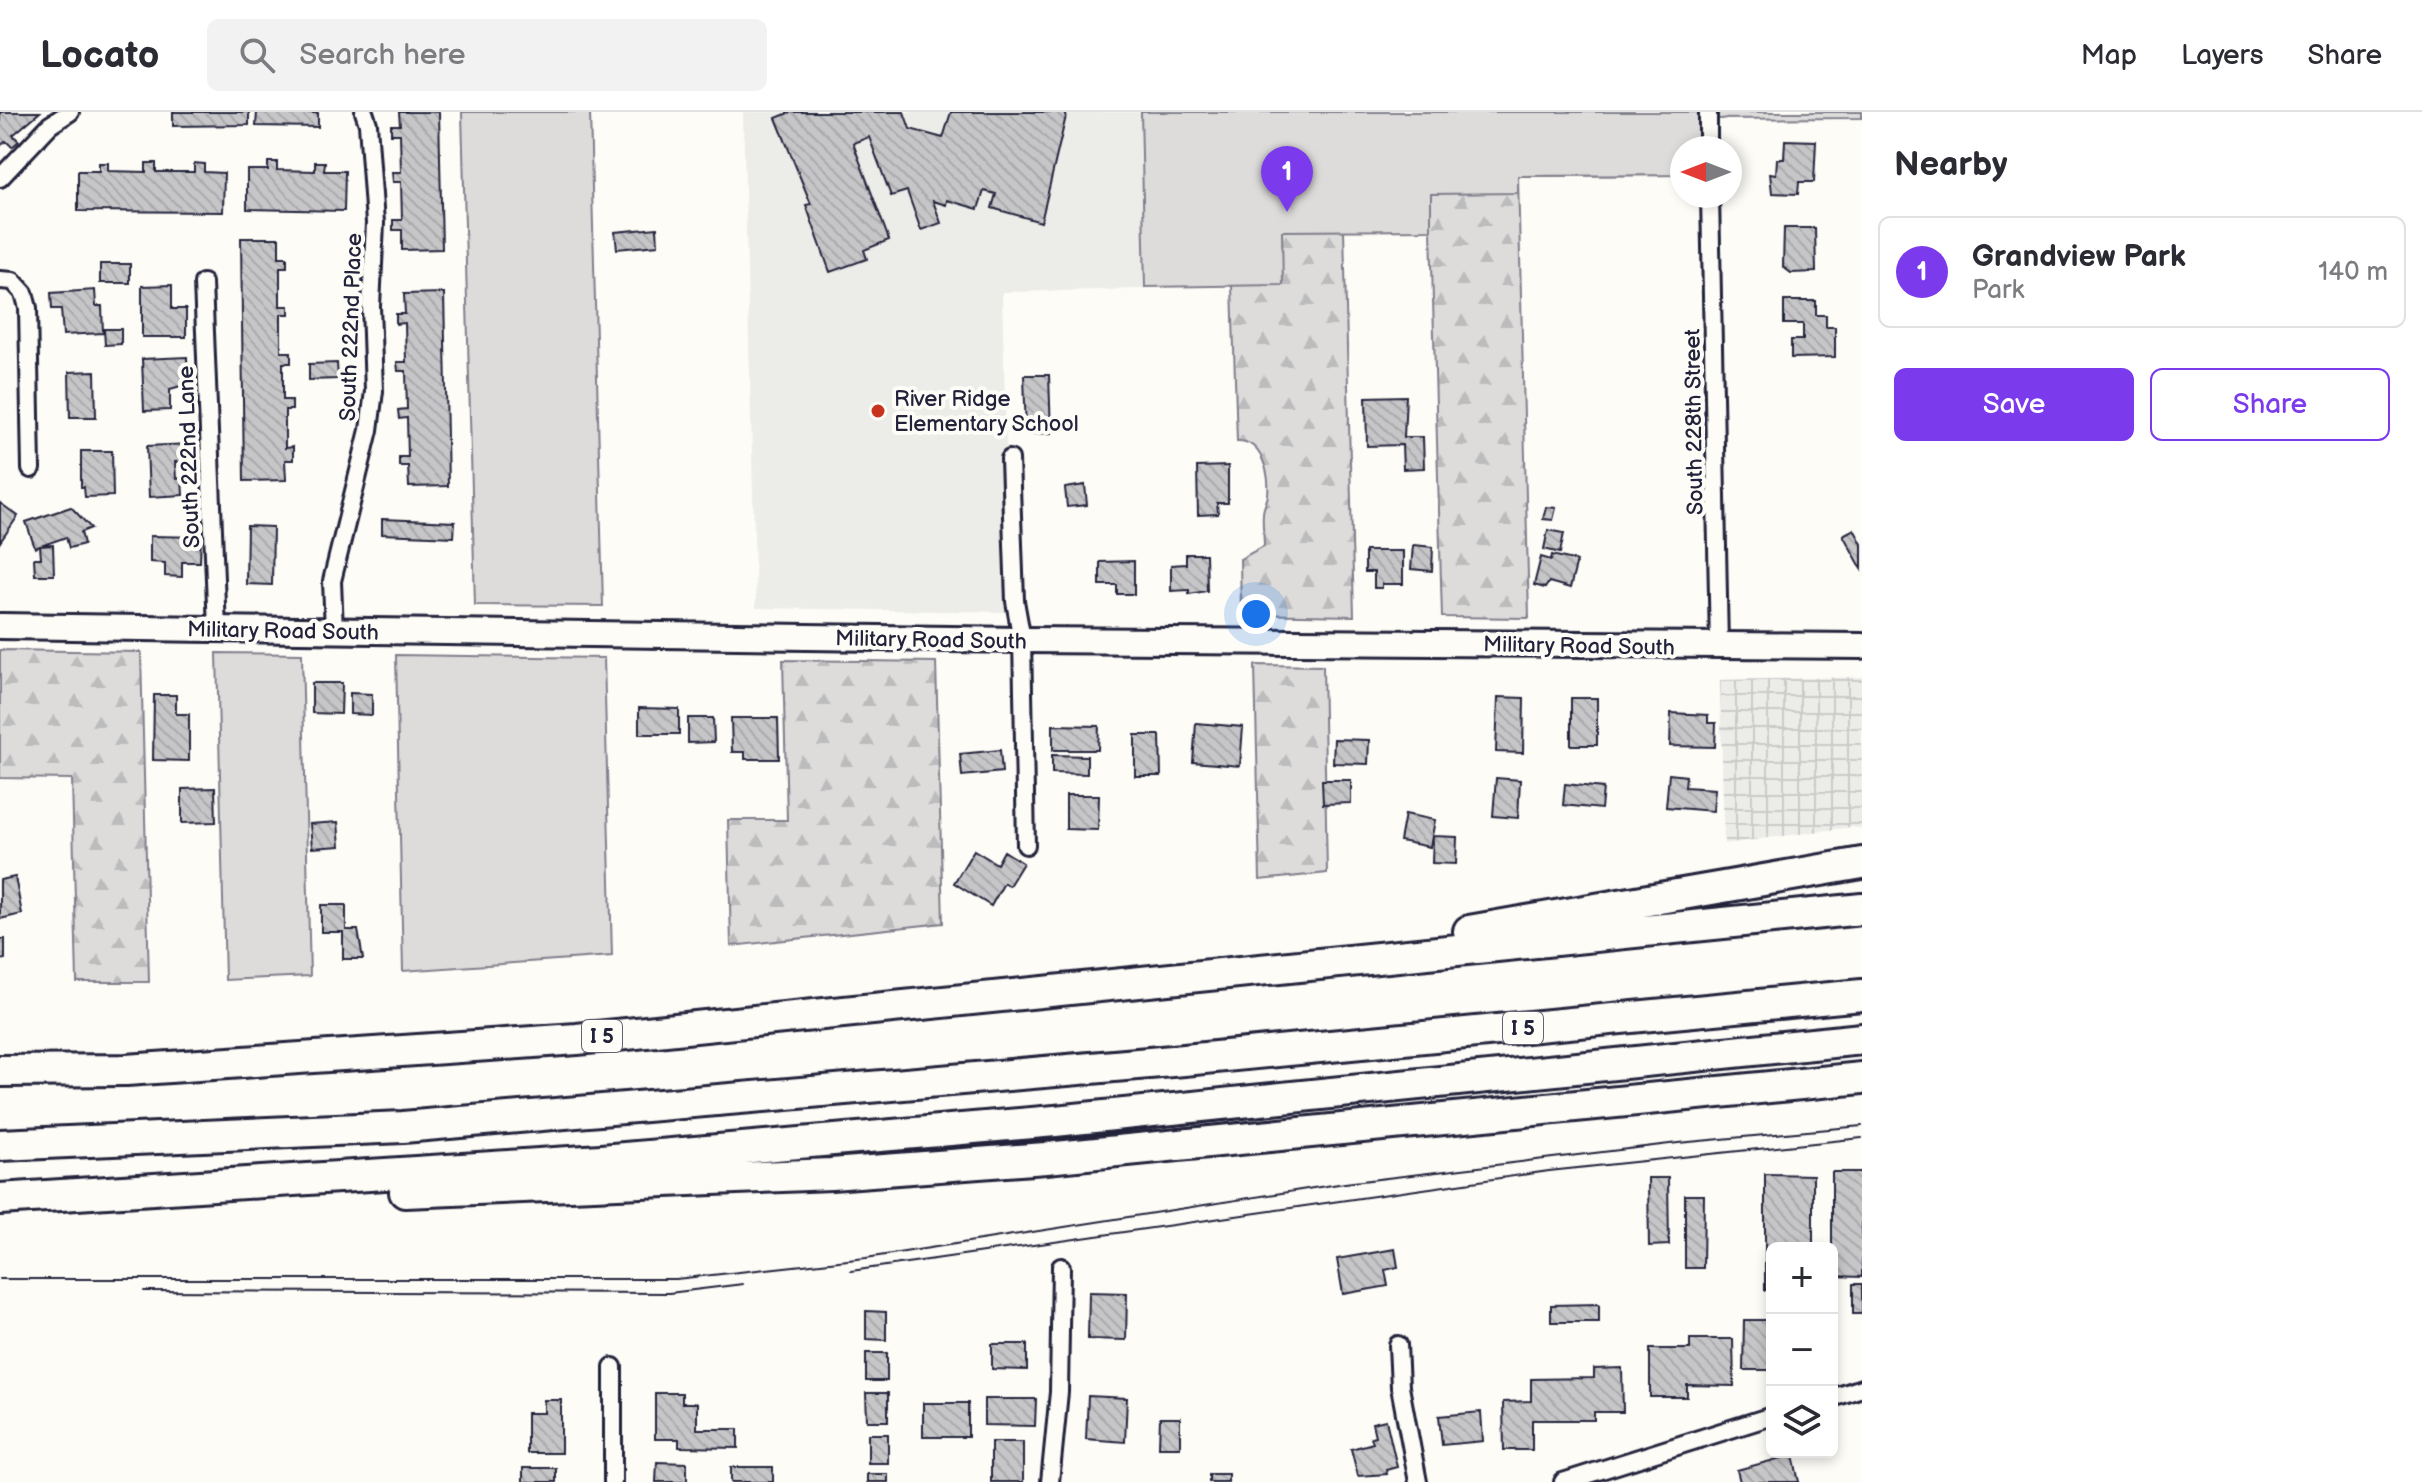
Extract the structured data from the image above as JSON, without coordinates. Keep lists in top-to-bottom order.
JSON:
{
  "streets": {
    "highway": ["I 5"],
    "main road": ["Military Road South"],
    "street": ["South 222nd Place", "South 228th Street", "South 222nd Lane"]
  },
  "crossings": [
    ["South 222nd Place", "Military Road South"],
    ["South 228th Street", "Military Road South"],
    ["South 222nd Lane", "Military Road South"]
  ],
  "places": ["River Ridge Elementary School"],
  "north": "left",
  "page": {
    "header": "Locato",
    "search": "Search here",
    "nav": ["Map", "Layers", "Share"],
    "heading": "Nearby",
    "pins": "1",
    "list": [
      {
        "mark": "1",
        "name": "Grandview Park",
        "note": "Park",
        "value": "140 m"
      }
    ],
    "buttons": ["Save", "Share"],
    "map_buttons": ["+", "−"]
  }
}
